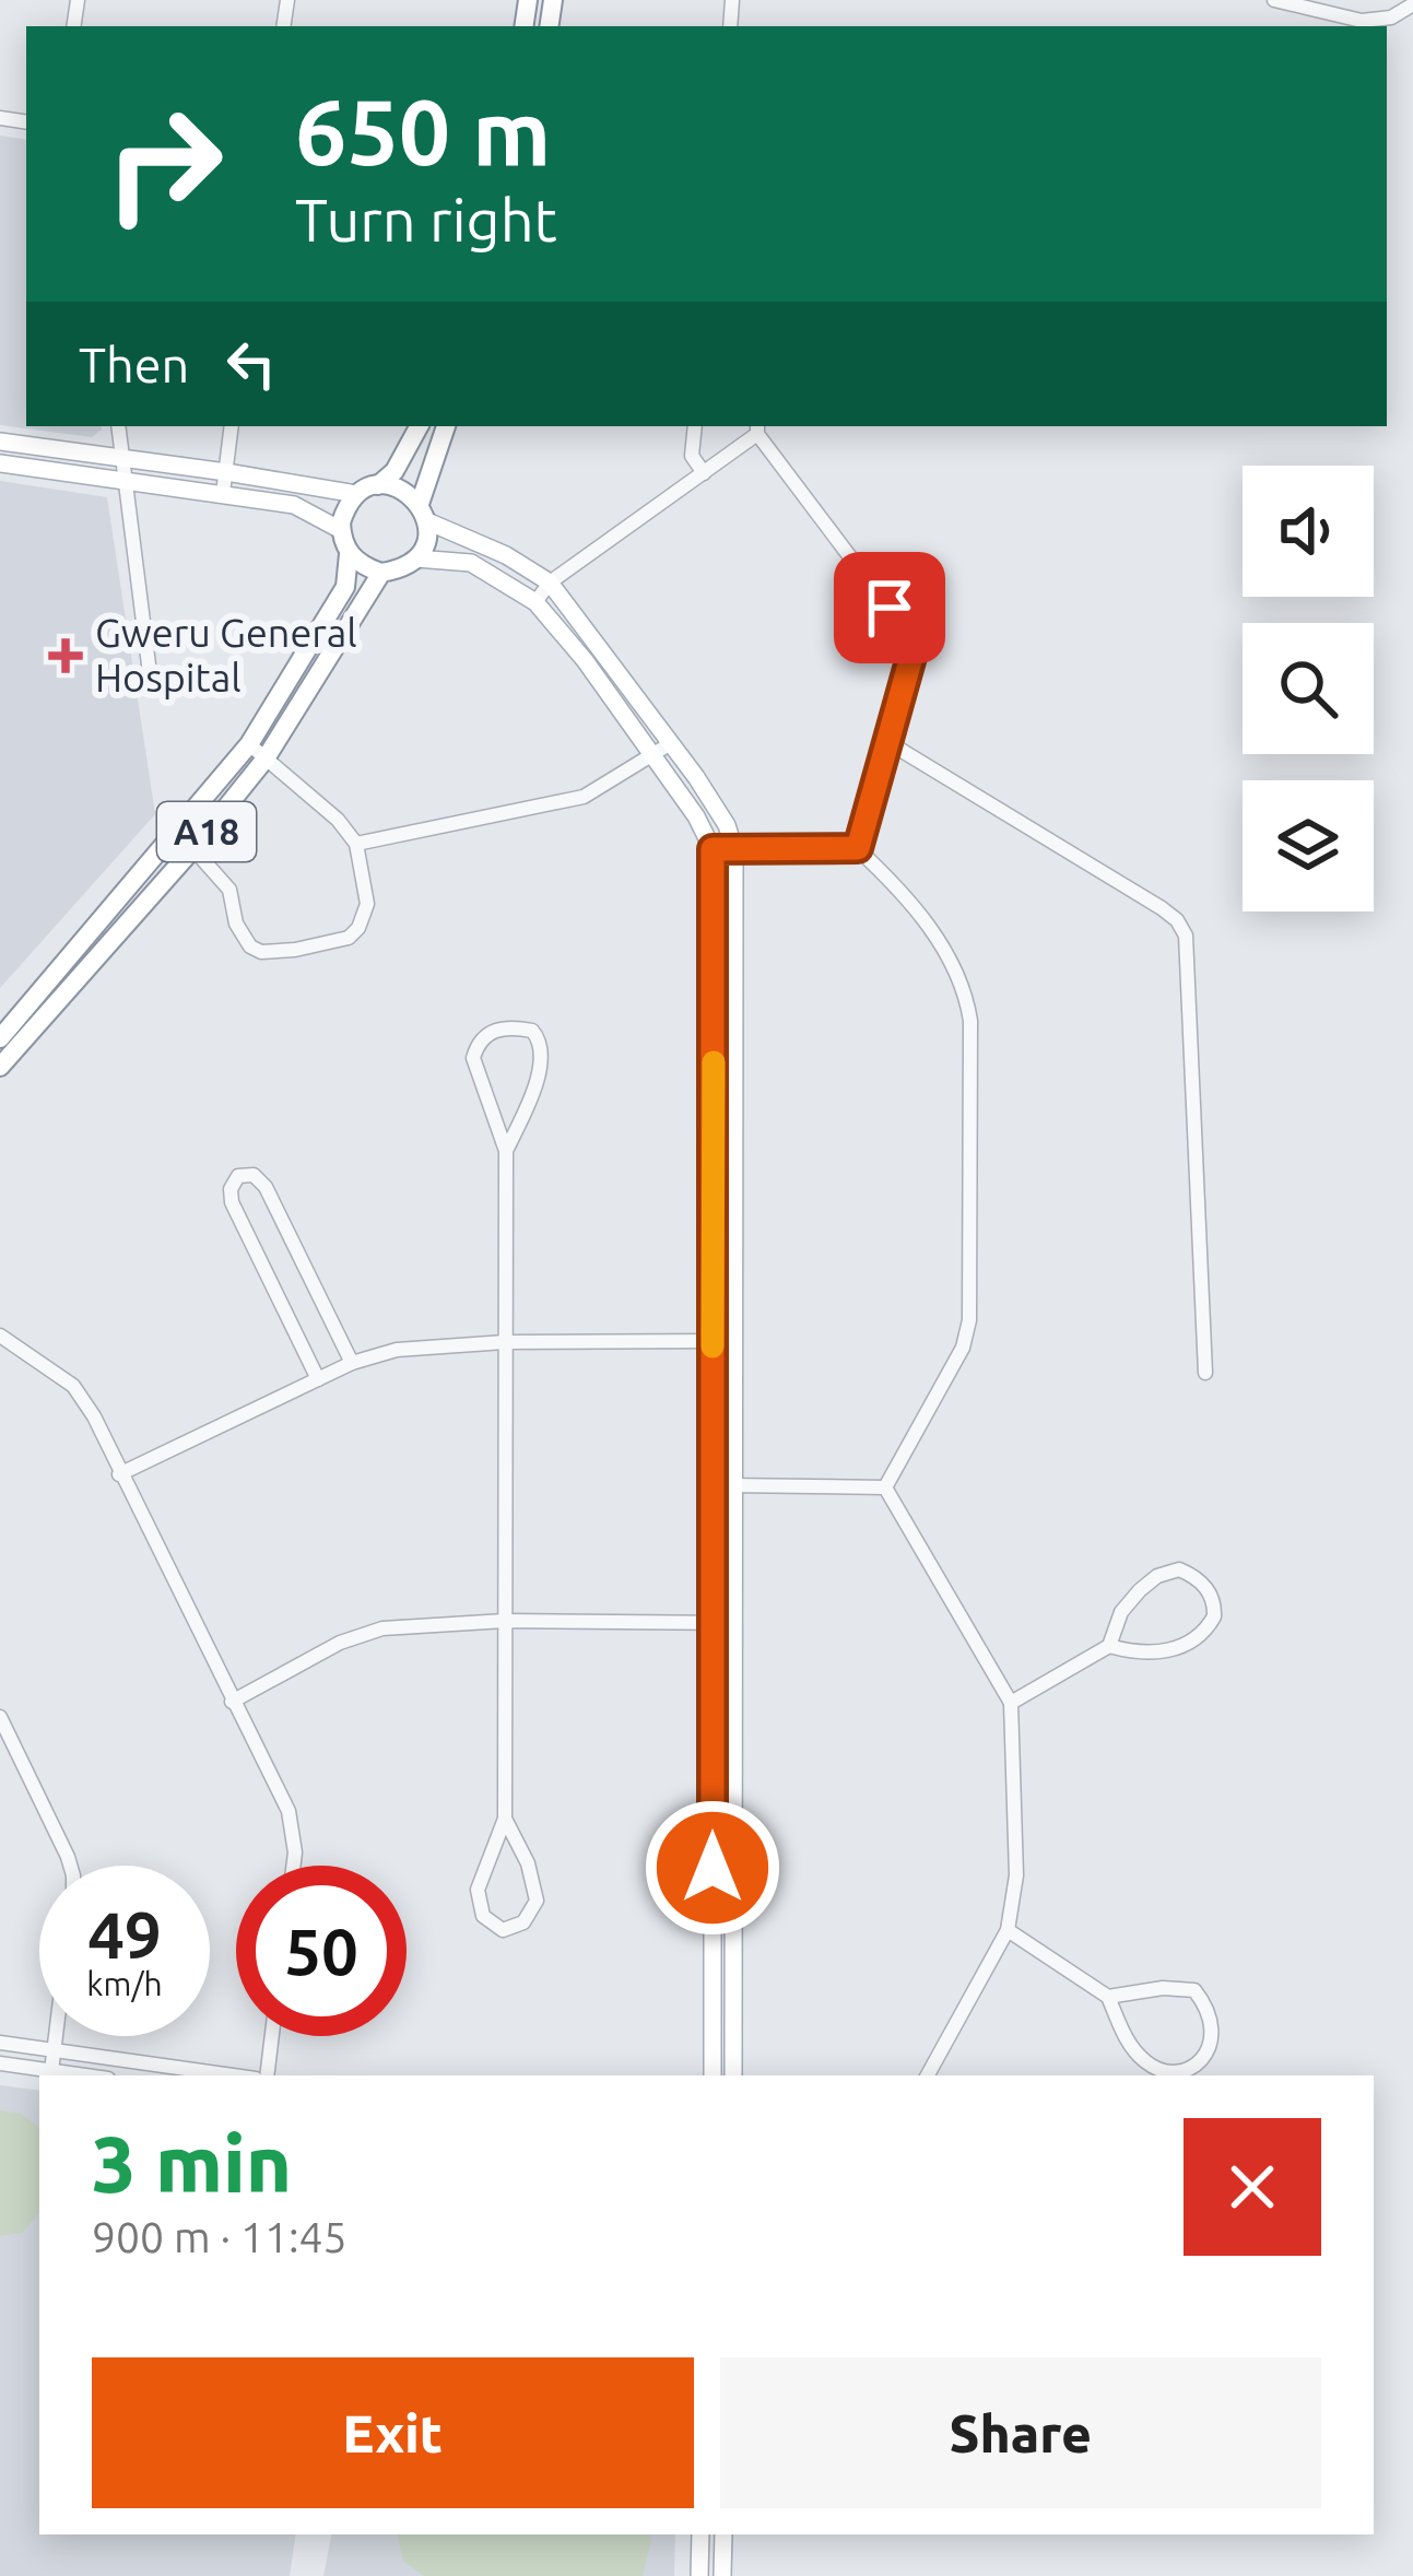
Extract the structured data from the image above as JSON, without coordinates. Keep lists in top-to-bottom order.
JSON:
{
  "streets": {
    "highway": ["A18"]
  },
  "places": {
    "health": ["Gweru General Hospital"]
  },
  "page": {
    "turn": ["650 m", "Turn right"],
    "then": "Then",
    "speed": "49 km/h",
    "limit": "50",
    "heading": ["3 min", "900 m · 11:45"],
    "buttons": ["Exit", "Share"]
  }
}
